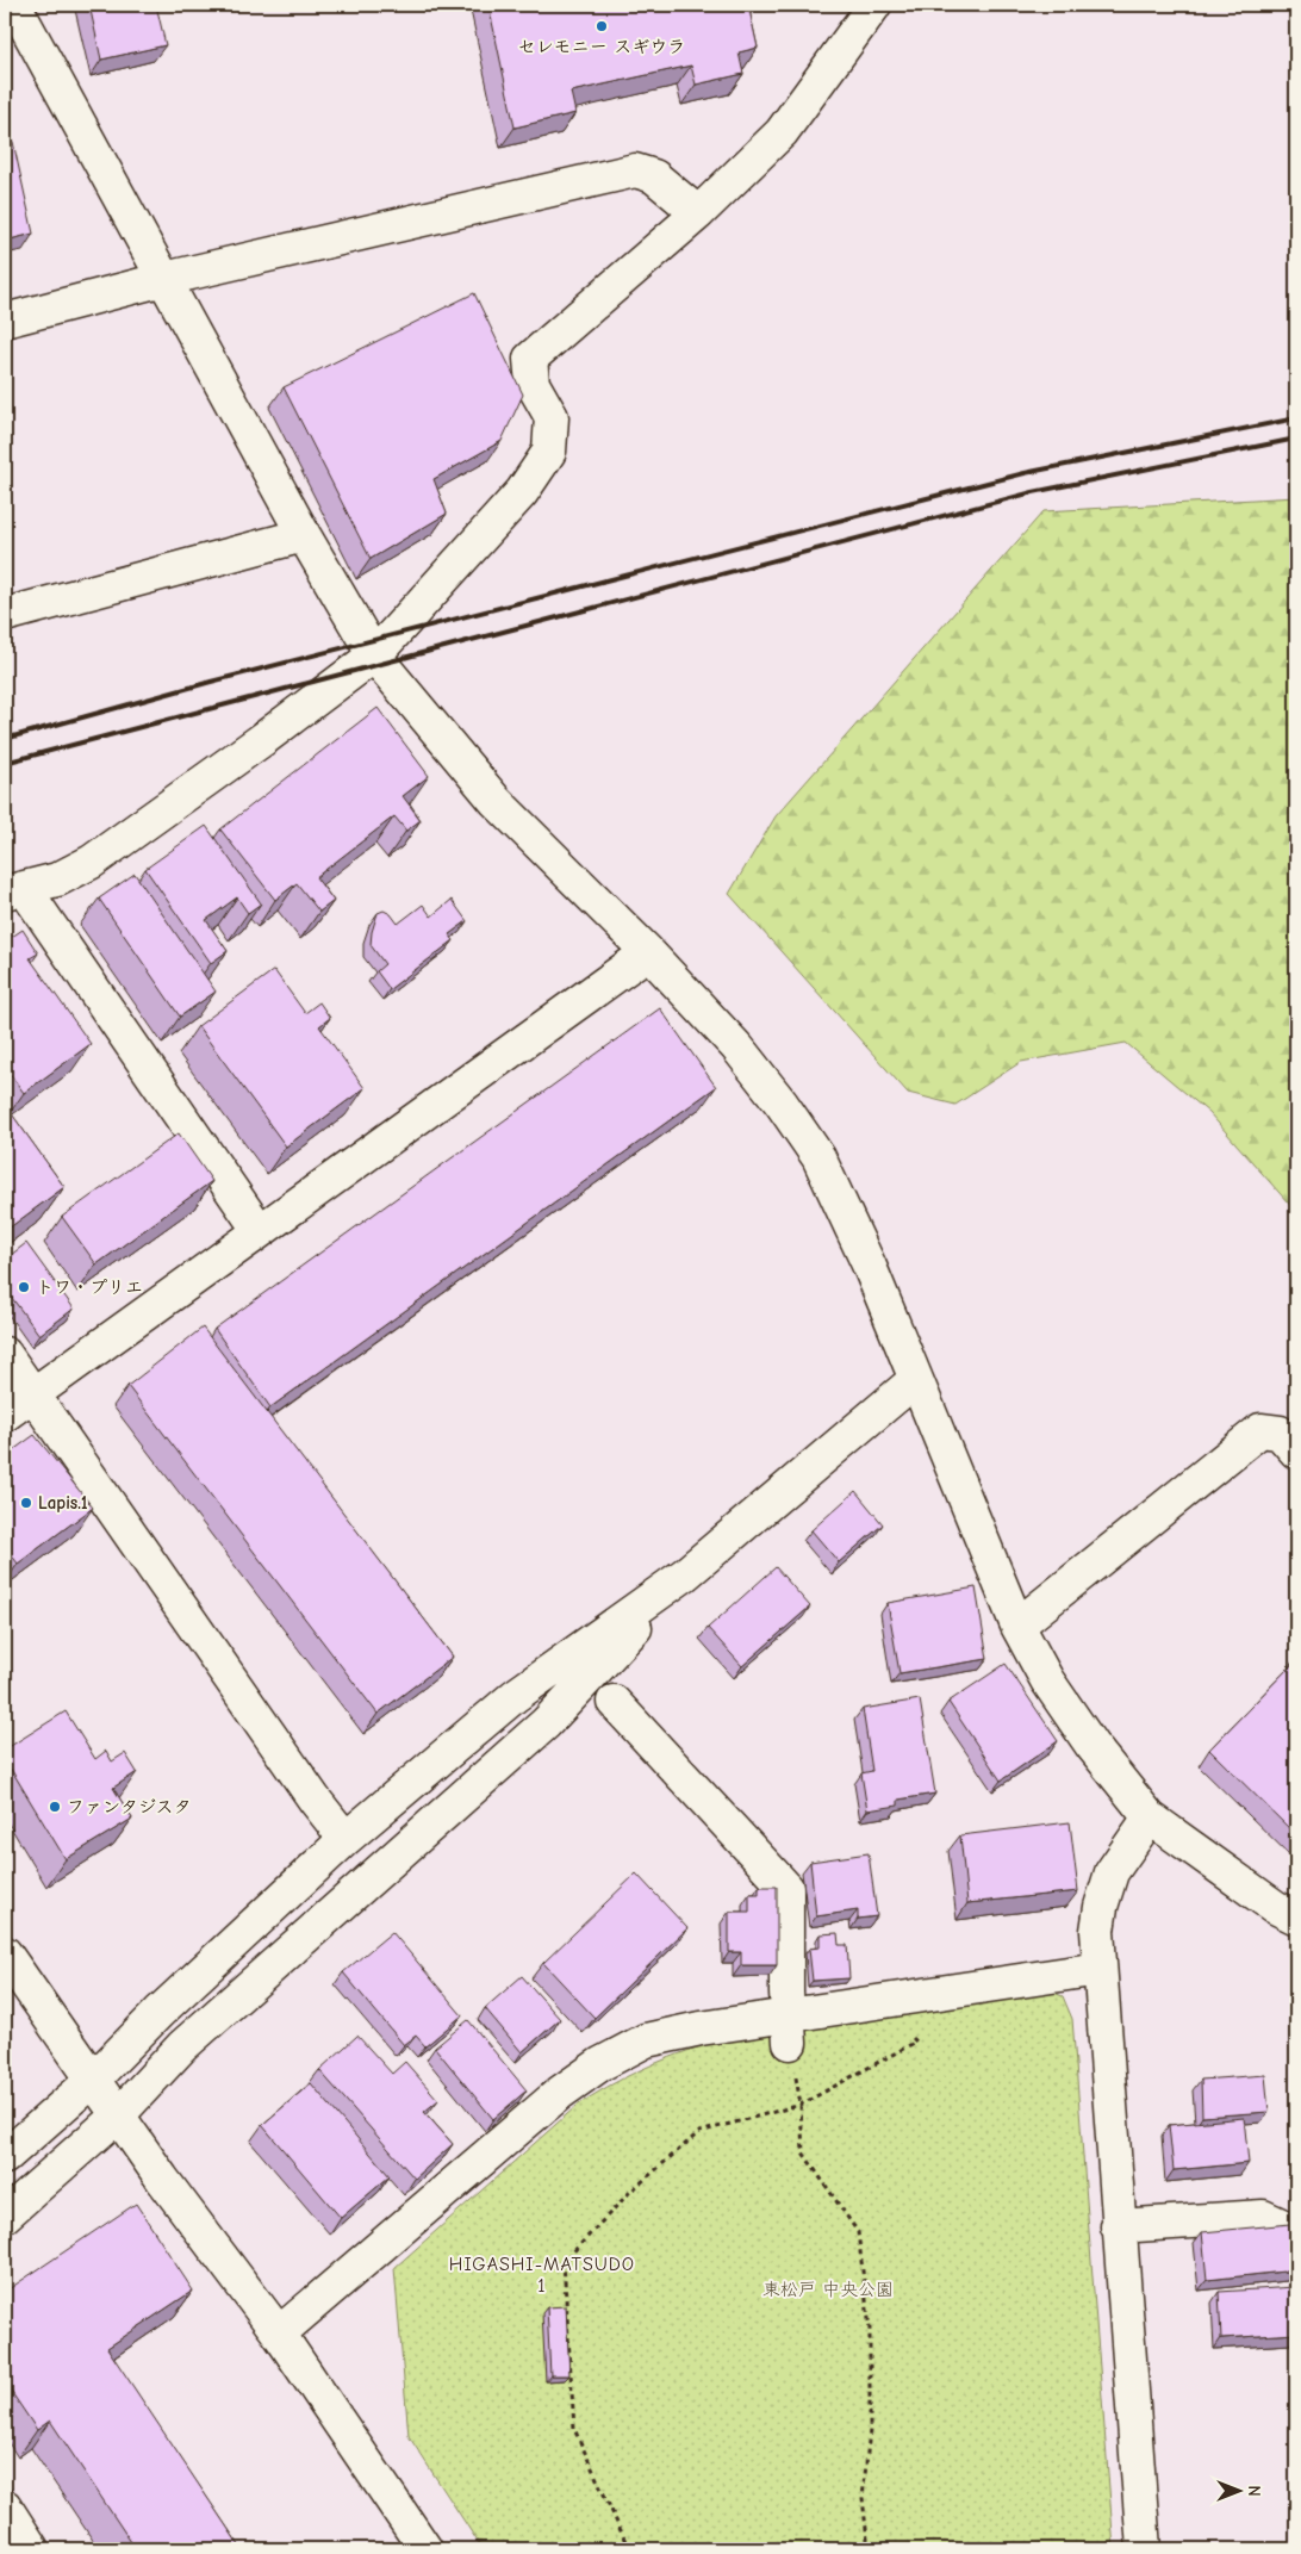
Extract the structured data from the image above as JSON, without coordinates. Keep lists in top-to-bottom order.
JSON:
{
  "districts": ["HIGASHI-MATSUDO 1"],
  "parks": ["東松戸 中央公園"],
  "places": [
    "セレモニー スギウラ",
    "トワ・プリエ",
    "Lapis.1",
    "ファンタジスタ"
  ],
  "north": "right"
}
